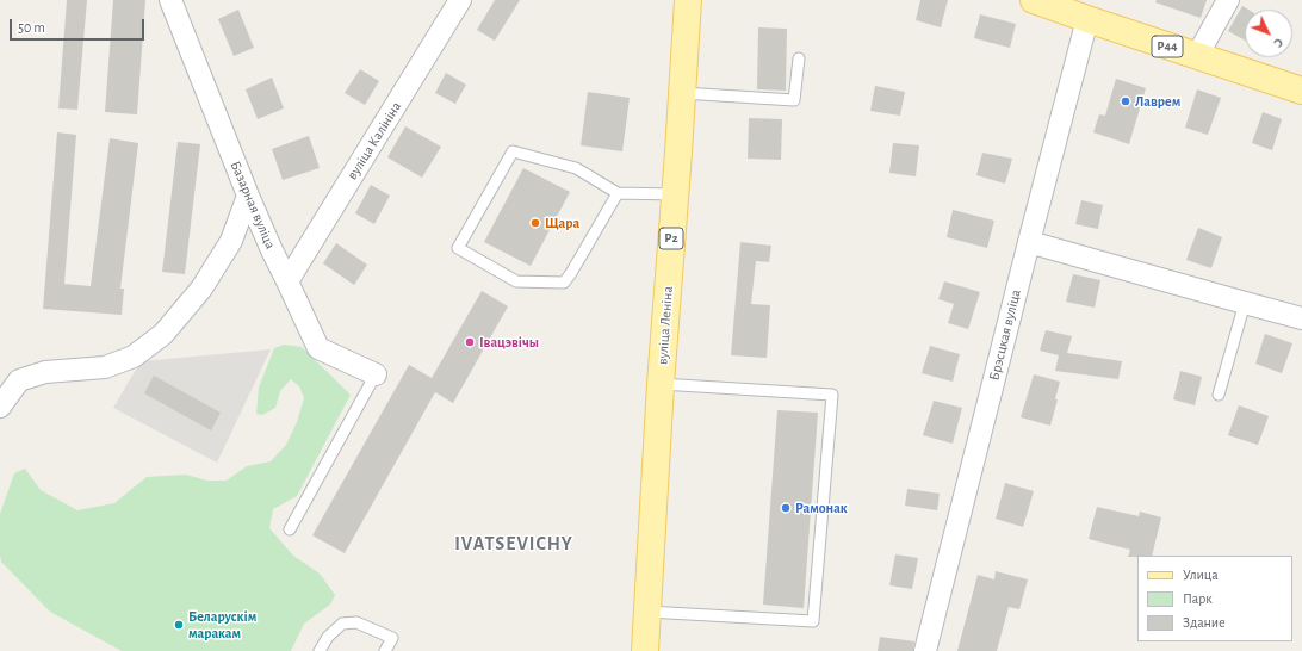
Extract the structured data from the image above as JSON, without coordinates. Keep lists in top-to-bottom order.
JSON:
{
  "streets": {
    "main road": ["Р44", "Р2", "вуліца Леніна"],
    "street": ["вуліца Калініна", "Базарная вуліца", "Брэсцкая вуліца"]
  },
  "crossings": [
    ["Р44", "Брэсцкая вуліца"],
    ["вуліца Калініна", "Базарная вуліца"]
  ],
  "districts": ["IVATSEVICHY"],
  "places": [
    "Лаврем",
    "Щара",
    "Івацэвічы",
    "Рамонак",
    "Беларускім маракам"
  ],
  "legend": ["Улица", "Парк", "Здание"],
  "scale_bar": "50 m",
  "north": "bottom right"
}
